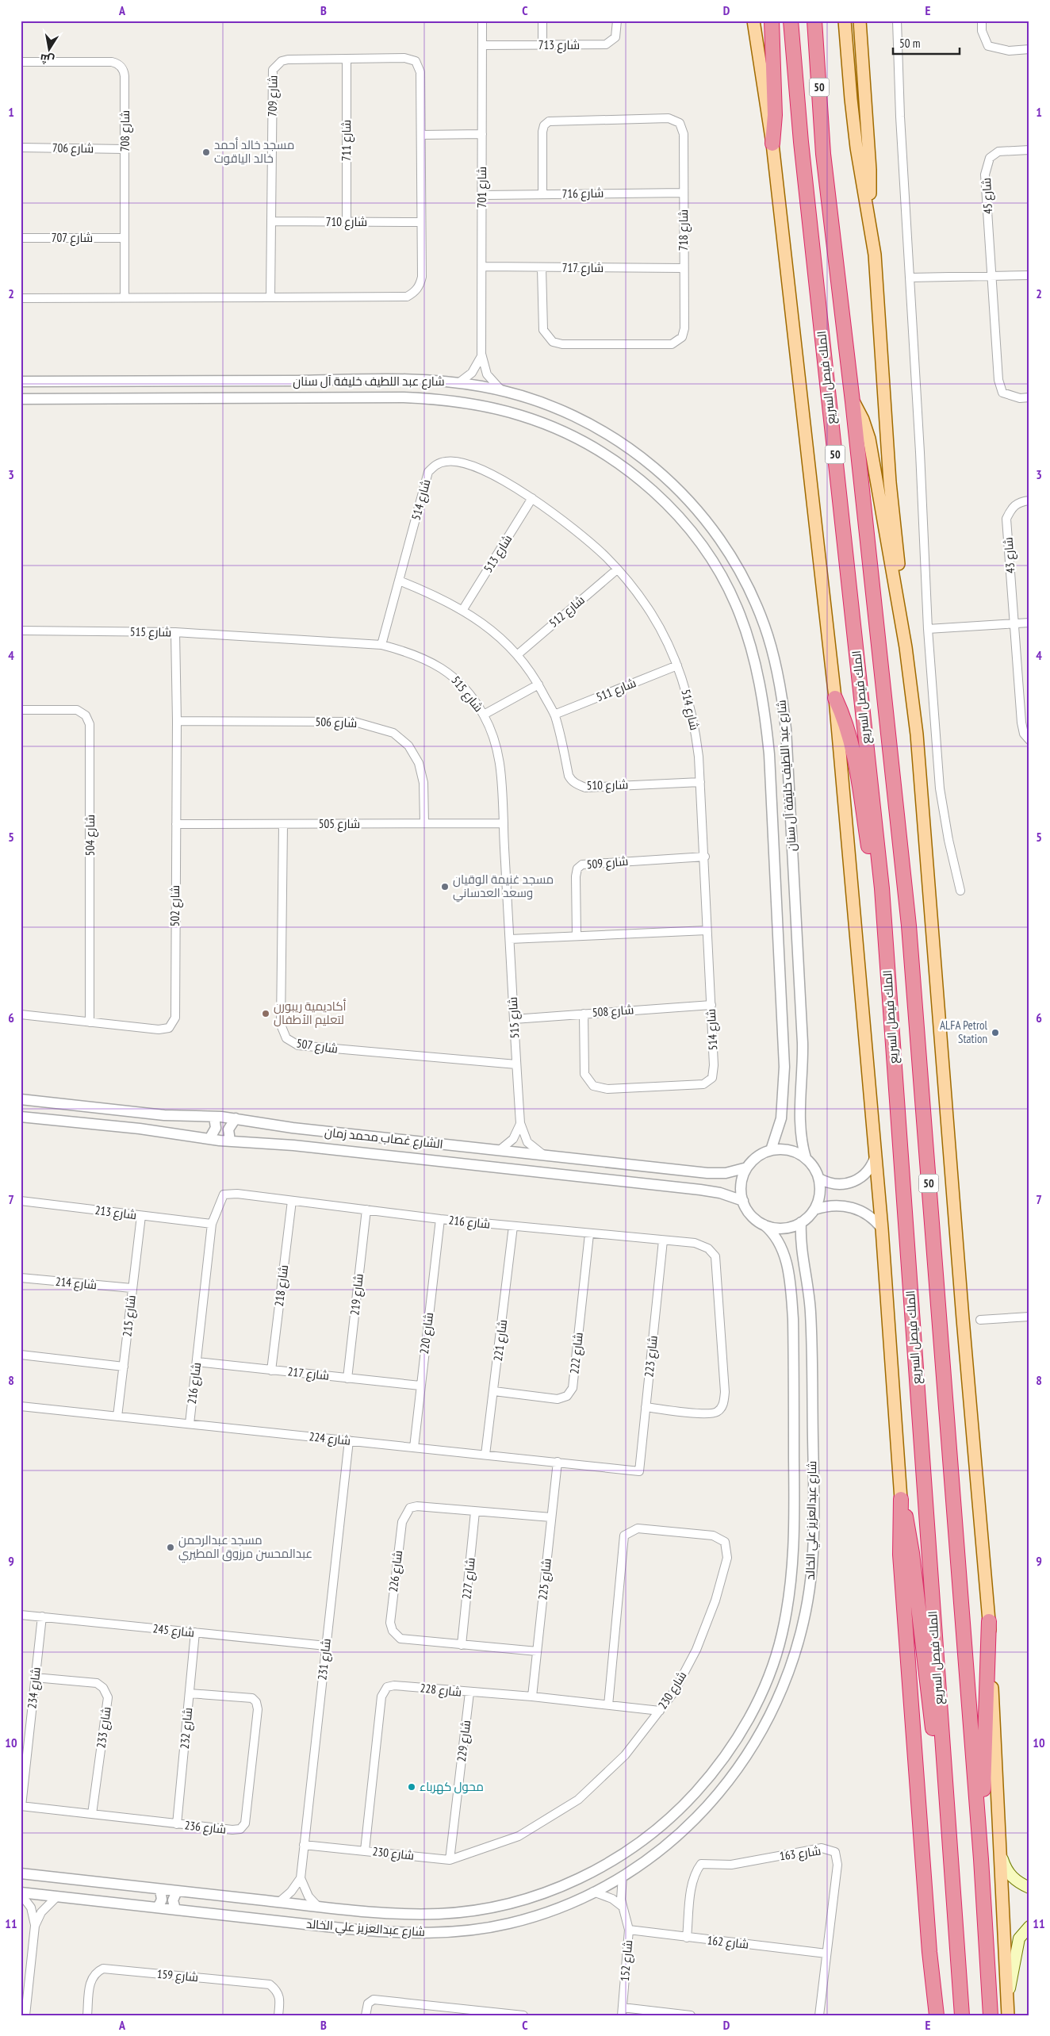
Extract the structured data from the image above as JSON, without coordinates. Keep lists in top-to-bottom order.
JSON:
{
  "streets": {
    "highway": ["50", "الملك فيصل السريع"],
    "street": [
      "شارع 713",
      "شارع 709",
      "شارع 708",
      "شارع 711",
      "شارع 706",
      "شارع 701",
      "شارع 716",
      "شارع 45",
      "شارع 710",
      "شارع 718",
      "شارع 707",
      "شارع 717",
      "شارع عبد اللطيف خليفة آل سنان",
      "شارع 514",
      "شارع 513",
      "شارع 43",
      "شارع 512",
      "شارع 515",
      "شارع 511",
      "شارع 506",
      "شارع 510",
      "شارع 505",
      "شارع 504",
      "شارع 509",
      "شارع 502",
      "شارع 508",
      "شارع 507",
      "الشارع غصاب محمد زمان",
      "شارع 213",
      "شارع 216",
      "شارع 214",
      "شارع 218",
      "شارع 219",
      "شارع 215",
      "شارع 220",
      "شارع 221",
      "شارع 222",
      "شارع 223",
      "شارع 217",
      "شارع 224",
      "شارع عبدالعزيز علي الخالد",
      "شارع 226",
      "شارع 227",
      "شارع 225",
      "شارع 245",
      "شارع 231",
      "شارع 234",
      "شارع 228",
      "شارع 230",
      "شارع 233",
      "شارع 232",
      "شارع 229",
      "شارع 236",
      "شارع 163",
      "شارع 162",
      "شارع 152",
      "شارع 159"
    ]
  },
  "crossings": [
    ["شارع 713", "شارع 701"],
    ["شارع 709", "شارع 708"],
    ["شارع 709", "شارع 711"],
    ["شارع 709", "شارع 710"],
    ["شارع 708", "شارع 706"],
    ["شارع 708", "شارع 707"],
    ["شارع 711", "شارع 710"],
    ["شارع 701", "شارع 716"],
    ["شارع 701", "شارع 717"],
    ["شارع 701", "شارع عبد اللطيف خليفة آل سنان"],
    ["شارع 716", "شارع 718"],
    ["شارع 718", "شارع 717"],
    ["شارع عبد اللطيف خليفة آل سنان", "الشارع غصاب محمد زمان"],
    ["شارع عبد اللطيف خليفة آل سنان", "شارع عبدالعزيز علي الخالد"],
    ["شارع 514", "شارع 513"],
    ["شارع 514", "شارع 512"],
    ["شارع 514", "شارع 515"],
    ["شارع 514", "شارع 511"],
    ["شارع 514", "شارع 510"],
    ["شارع 514", "شارع 509"],
    ["شارع 514", "شارع 508"],
    ["شارع 513", "شارع 510"],
    ["شارع 512", "شارع 510"],
    ["شارع 515", "شارع 505"],
    ["شارع 515", "شارع 502"],
    ["شارع 515", "شارع 508"],
    ["شارع 515", "شارع 507"],
    ["شارع 515", "الشارع غصاب محمد زمان"],
    ["شارع 511", "شارع 510"],
    ["شارع 506", "شارع 505"],
    ["شارع 506", "شارع 502"],
    ["شارع 505", "شارع 502"],
    ["شارع 505", "شارع 507"],
    ["شارع 504", "شارع 502"],
    ["الشارع غصاب محمد زمان", "شارع عبدالعزيز علي الخالد"],
    ["شارع 213", "شارع 216"],
    ["شارع 213", "شارع 215"],
    ["شارع 216", "شارع 218"],
    ["شارع 216", "شارع 219"],
    ["شارع 216", "شارع 220"],
    ["شارع 216", "شارع 221"],
    ["شارع 216", "شارع 222"],
    ["شارع 216", "شارع 223"],
    ["شارع 216", "شارع 217"],
    ["شارع 216", "شارع 224"],
    ["شارع 214", "شارع 215"],
    ["شارع 218", "شارع 217"],
    ["شارع 219", "شارع 217"],
    ["شارع 215", "شارع 224"],
    ["شارع 220", "شارع 217"],
    ["شارع 220", "شارع 224"],
    ["شارع 221", "شارع 222"],
    ["شارع 221", "شارع 224"],
    ["شارع 223", "شارع 224"],
    ["شارع 224", "شارع 225"],
    ["شارع 224", "شارع 231"],
    ["شارع عبدالعزيز علي الخالد", "شارع 231"],
    ["شارع عبدالعزيز علي الخالد", "شارع 152"],
    ["شارع 226", "شارع 227"],
    ["شارع 226", "شارع 225"],
    ["شارع 225", "شارع 228"],
    ["شارع 245", "شارع 231"],
    ["شارع 245", "شارع 234"],
    ["شارع 245", "شارع 232"],
    ["شارع 231", "شارع 230"],
    ["شارع 234", "شارع 233"],
    ["شارع 234", "شارع 236"],
    ["شارع 228", "شارع 230"],
    ["شارع 228", "شارع 229"],
    ["شارع 230", "شارع 229"],
    ["شارع 233", "شارع 236"],
    ["شارع 232", "شارع 236"],
    ["شارع 163", "شارع 162"],
    ["شارع 162", "شارع 152"]
  ],
  "places": [
    "مسجد خالد أحمد خالد الياقوت",
    "مسجد غنيمة الوقيان وسعد العدساني",
    "أكاديمية ريبورن لتعليم الأطفال",
    "ALFA Petrol Station",
    "مسجد عبدالرحمن عبدالمحسن مرزوق المطيري",
    "محول كهرباء"
  ],
  "scale_bar": "50 m",
  "north": "bottom",
  "grid": {
    "columns": [
      "A",
      "B",
      "C",
      "D",
      "E"
    ],
    "rows": [
      "1",
      "2",
      "3",
      "4",
      "5",
      "6",
      "7",
      "8",
      "9",
      "10",
      "11"
    ]
  }
}
